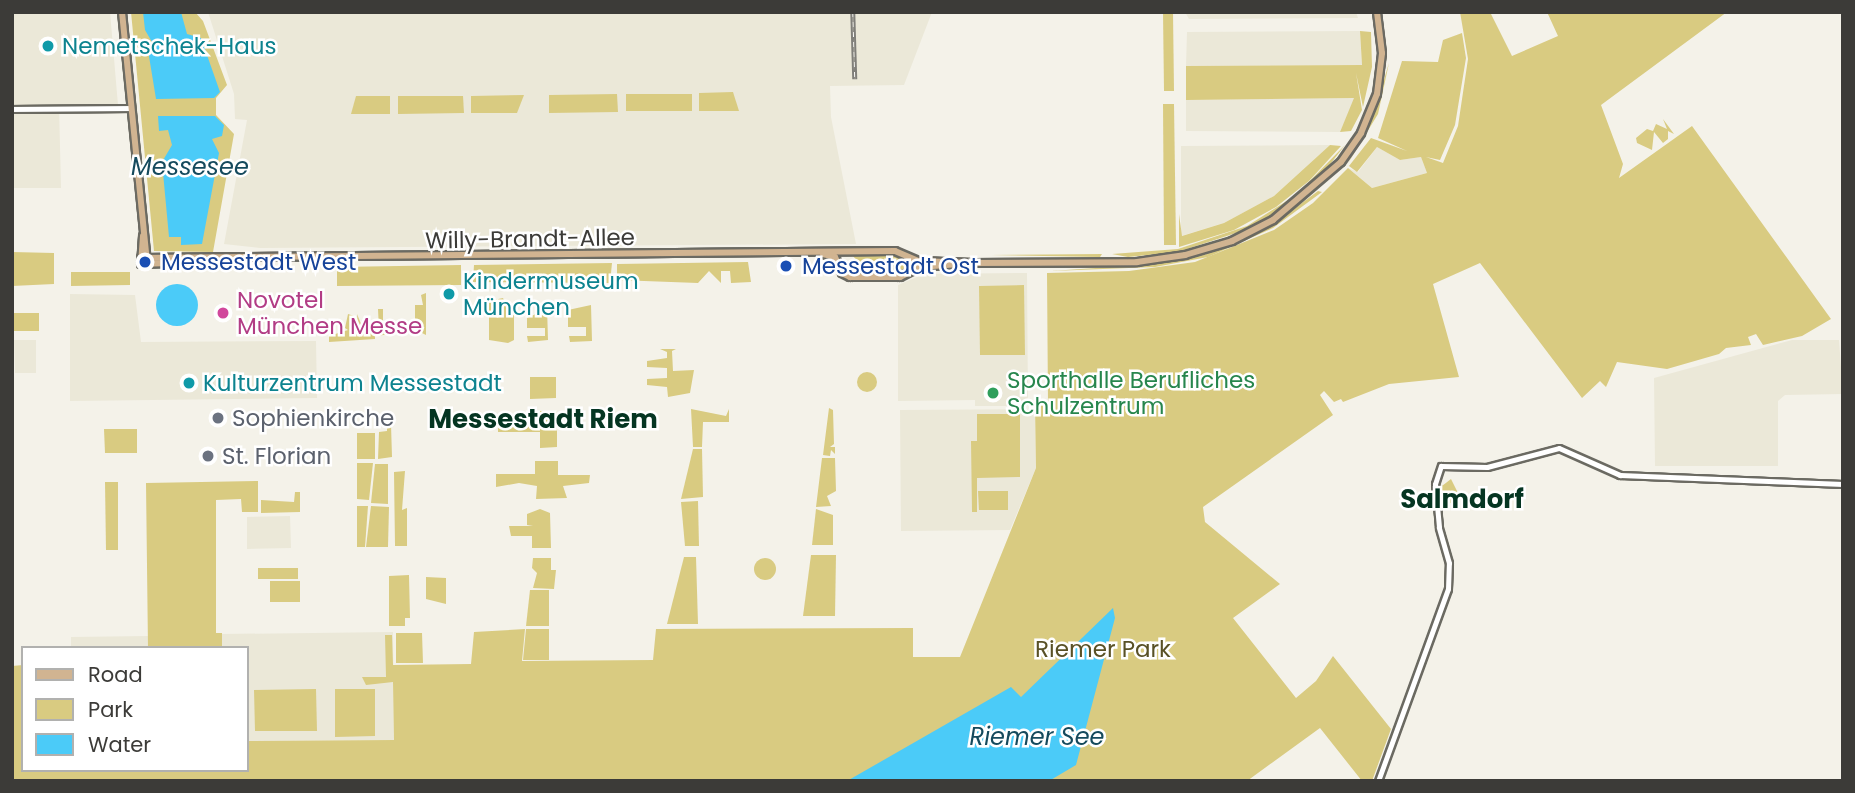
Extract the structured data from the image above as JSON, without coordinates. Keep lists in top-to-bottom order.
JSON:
{
  "streets": {
    "main road": ["Willy-Brandt-Allee"]
  },
  "districts": ["Messestadt Riem", "Salmdorf"],
  "water": ["Messesee", "Riemer See"],
  "parks": ["Riemer Park"],
  "places": [
    "Nemetschek-Haus",
    "Messestadt West",
    "Messestadt Ost",
    "Kindermuseum München",
    "Novotel München Messe",
    "Kulturzentrum Messestadt",
    "Sporthalle Berufliches Schulzentrum",
    "Sophienkirche",
    "St. Florian"
  ],
  "legend": ["Road", "Park", "Water"]
}
